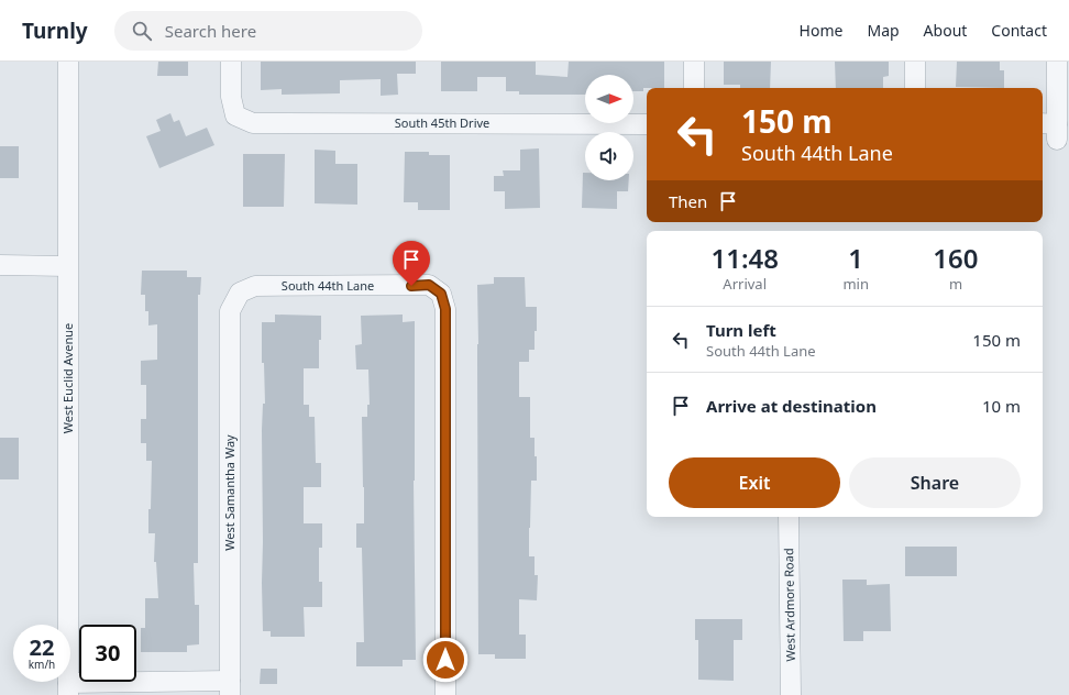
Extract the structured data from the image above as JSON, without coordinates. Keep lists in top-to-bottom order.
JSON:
{
  "streets": {
    "street": [
      "South 45th Drive",
      "South 44th Lane",
      "West Euclid Avenue",
      "West Samantha Way",
      "West Ardmore Road"
    ]
  },
  "crossings": [
    ["South 44th Lane", "West Samantha Way"]
  ],
  "north": "right",
  "page": {
    "header": "Turnly",
    "search": "Search here",
    "nav": [
      "Home",
      "Map",
      "About",
      "Contact"
    ],
    "turn": ["150 m", "South 44th Lane"],
    "then": "Then",
    "eta": [
      "11:48",
      "Arrival",
      "1",
      "min",
      "160",
      "m"
    ],
    "list": [
      {
        "name": "Turn left",
        "note": "South 44th Lane",
        "value": "150 m"
      },
      {
        "name": "Arrive at destination",
        "value": "10 m"
      }
    ],
    "buttons": ["Exit", "Share"],
    "speed": "22 km/h",
    "limit": "30"
  }
}
